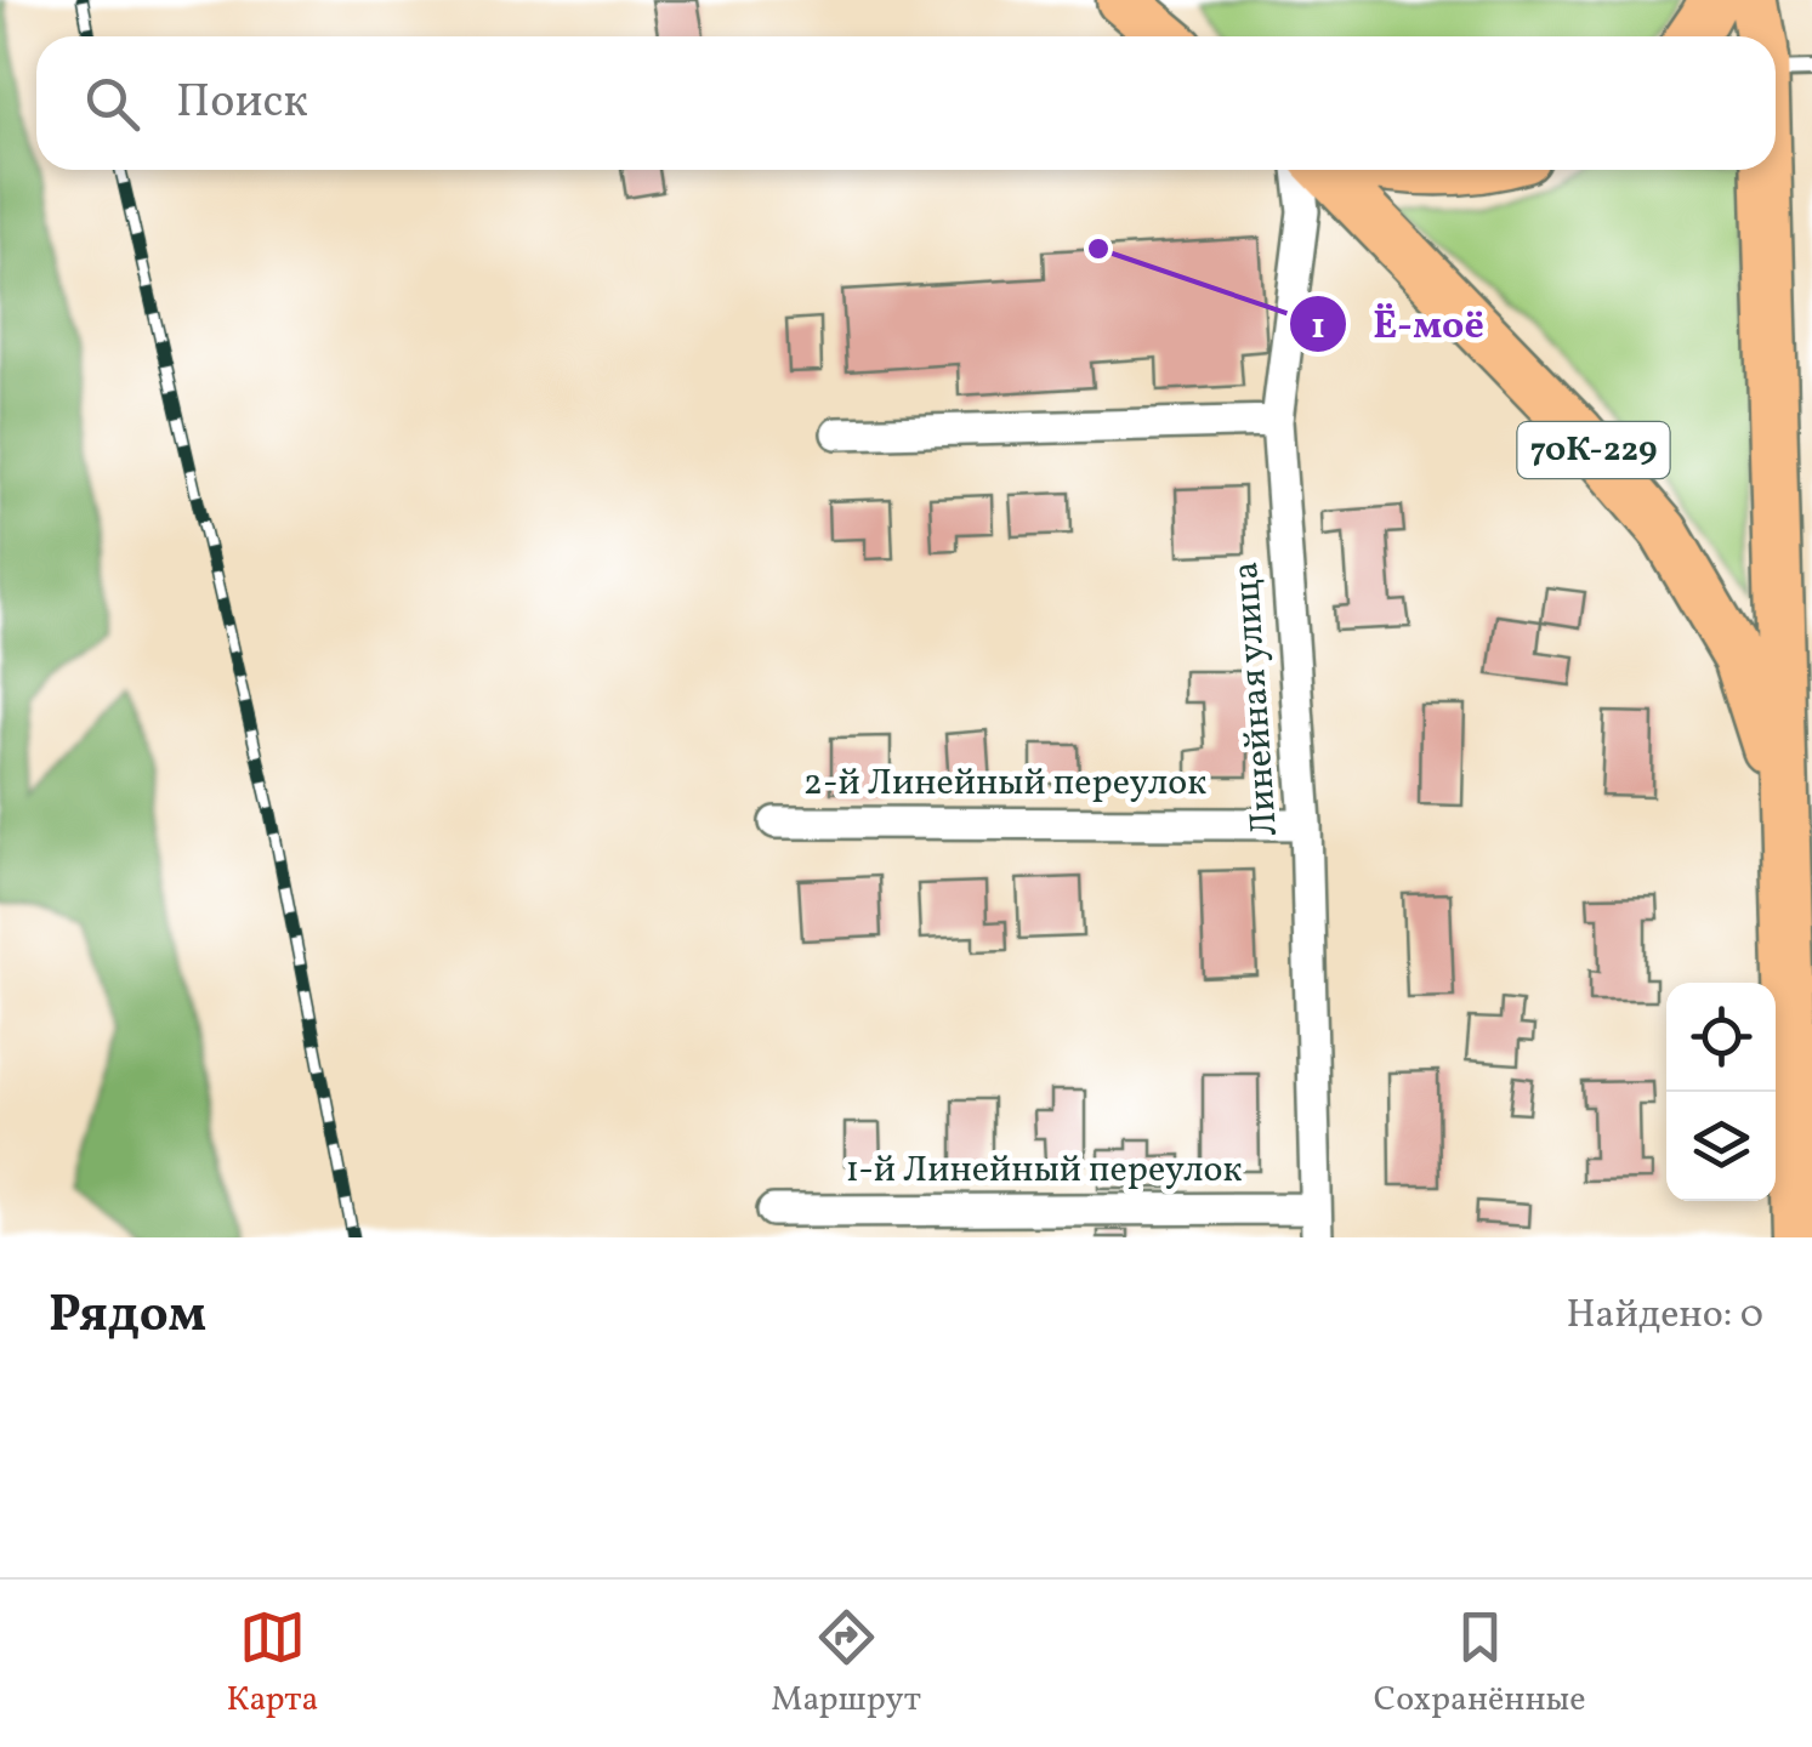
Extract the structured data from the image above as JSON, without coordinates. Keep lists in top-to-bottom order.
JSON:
{
  "streets": {
    "main road": ["70К-229"],
    "street": ["Линейная улица", "2-й Линейный переулок", "1-й Линейный переулок"]
  },
  "crossings": [
    ["Линейная улица", "2-й Линейный переулок"],
    ["Линейная улица", "1-й Линейный переулок"]
  ],
  "places": ["Ё-моё"],
  "page": {
    "search": "Поиск",
    "heading": ["Рядом", "Найдено: 0"],
    "nav": ["Карта", "Маршрут", "Сохранённые"]
  }
}
